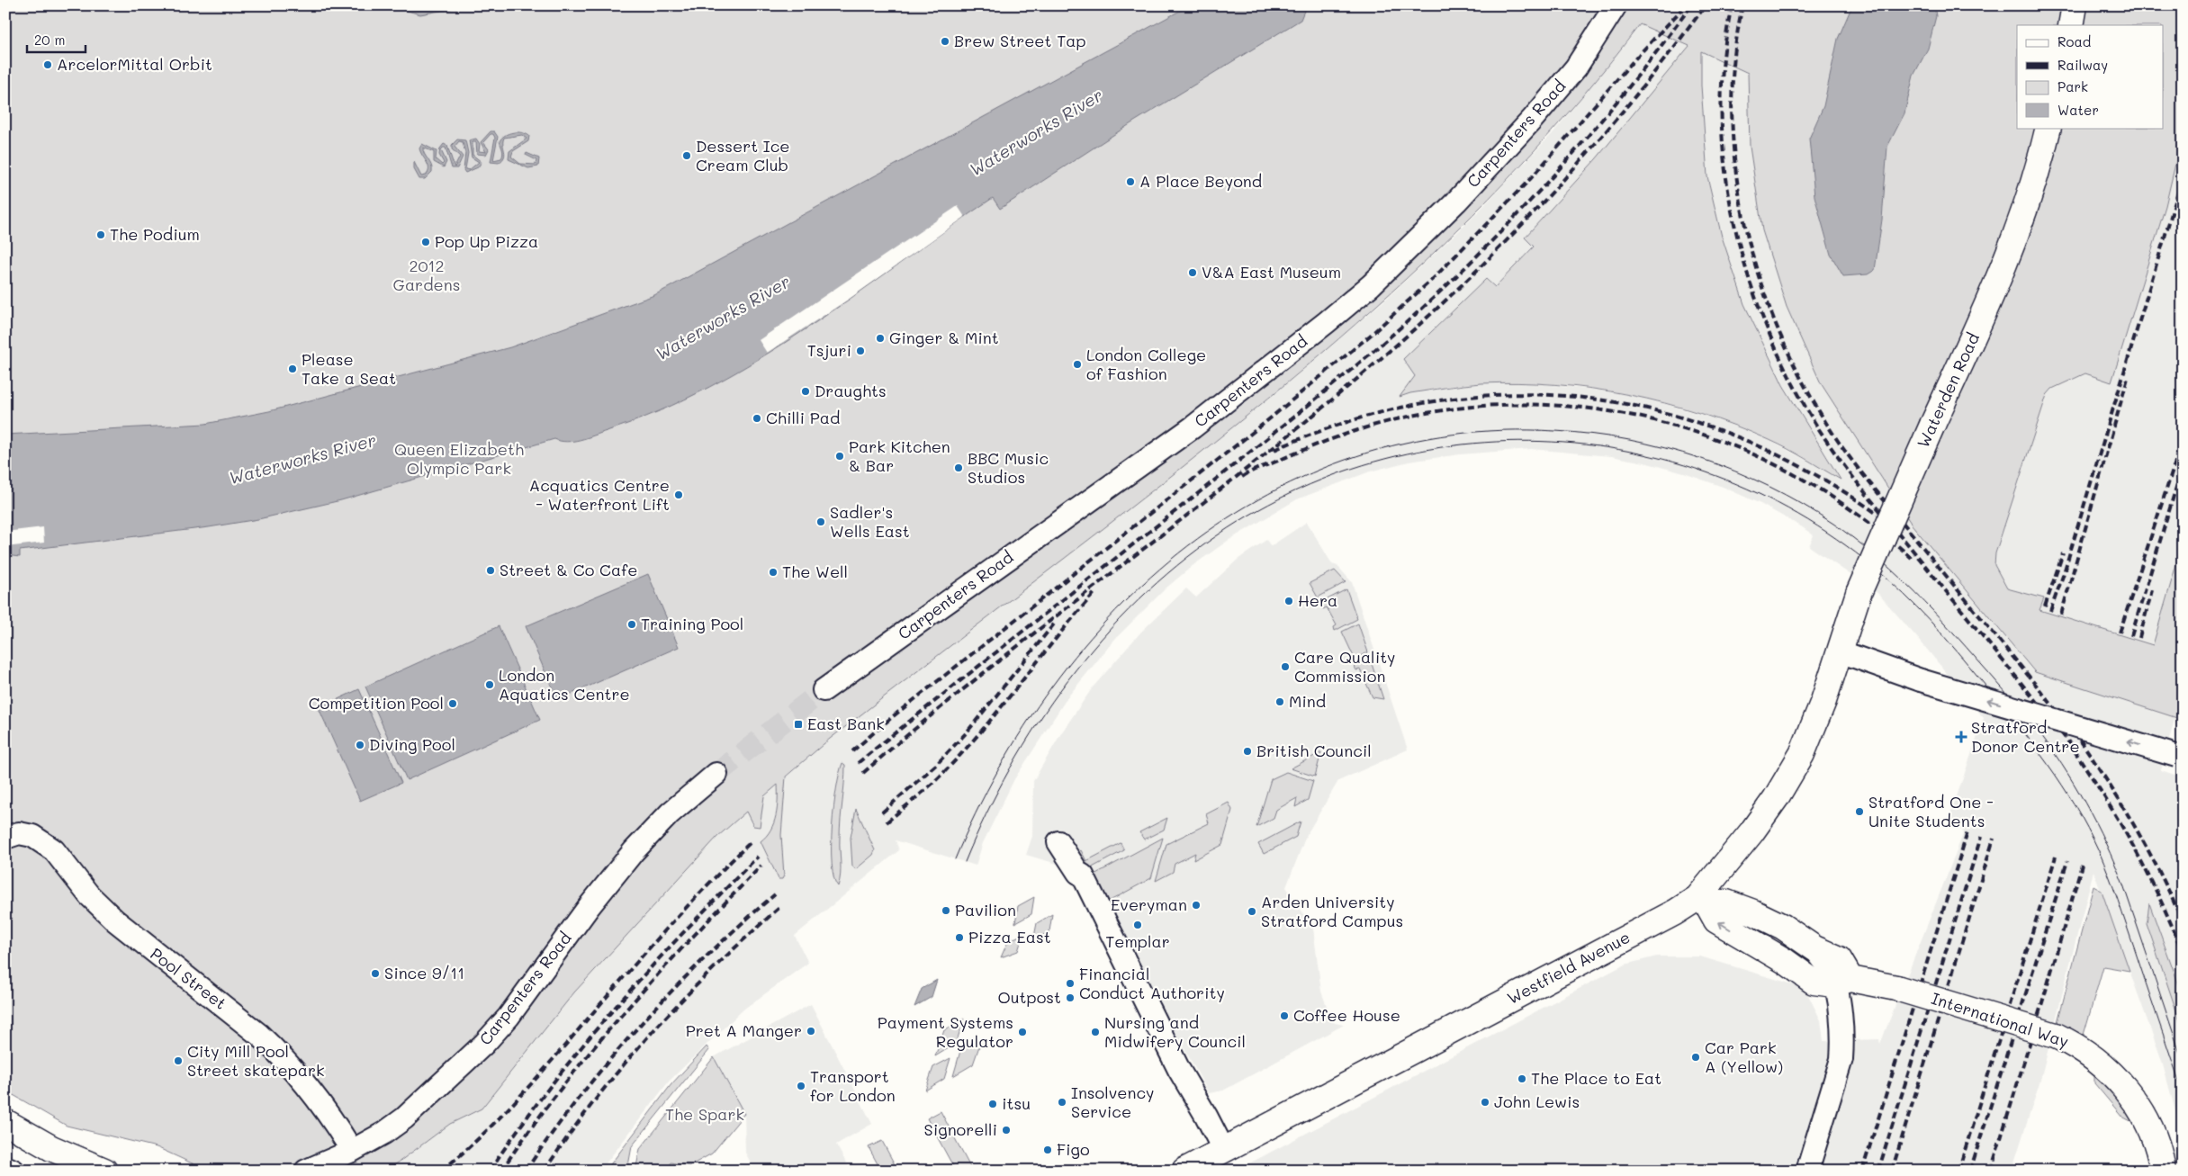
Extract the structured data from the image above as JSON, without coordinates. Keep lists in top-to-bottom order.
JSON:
{
  "streets": {
    "street": [
      "Carpenters Road",
      "Waterden Road",
      "Westfield Avenue",
      "Pool Street",
      "International Way"
    ]
  },
  "crossings": [
    ["Carpenters Road", "Pool Street"],
    ["Waterden Road", "Westfield Avenue"],
    ["Westfield Avenue", "International Way"]
  ],
  "water": ["Waterworks River"],
  "parks": ["2012 Gardens", "Queen Elizabeth Olympic Park", "The Spark"],
  "places": {
    "other": [
      "Brew Street Tap",
      "ArcelorMittal Orbit",
      "Dessert Ice Cream Club",
      "A Place Beyond",
      "The Podium",
      "Pop Up Pizza",
      "V&A East Museum",
      "Ginger & Mint",
      "Tsjuri",
      "London College of Fashion",
      "Please Take a Seat",
      "Draughts",
      "Chilli Pad",
      "Park Kitchen & Bar",
      "BBC Music Studios",
      "Acquatics Centre - Waterfront Lift",
      "Sadler's Wells East",
      "Street & Co Cafe",
      "The Well",
      "Hera",
      "Training Pool",
      "Care Quality Commission",
      "London Aquatics Centre",
      "Mind",
      "Competition Pool",
      "Diving Pool",
      "British Council",
      "Stratford One - Unite Students",
      "Everyman",
      "Pavilion",
      "Arden University Stratford Campus",
      "Templar",
      "Pizza East",
      "Since 9/11",
      "Financial Conduct Authority",
      "Outpost",
      "Coffee House",
      "Pret A Manger",
      "Payment Systems Regulator",
      "Nursing and Midwifery Council",
      "Car Park A (Yellow)",
      "City Mill Pool Street skatepark",
      "The Place to Eat",
      "Transport for London",
      "Insolvency Service",
      "John Lewis",
      "itsu",
      "Signorelli",
      "Figo"
    ],
    "transit": ["East Bank"],
    "health": ["Stratford Donor Centre"]
  },
  "legend": [
    "Road",
    "Railway",
    "Park",
    "Water"
  ],
  "scale_bar": "20 m"
}
